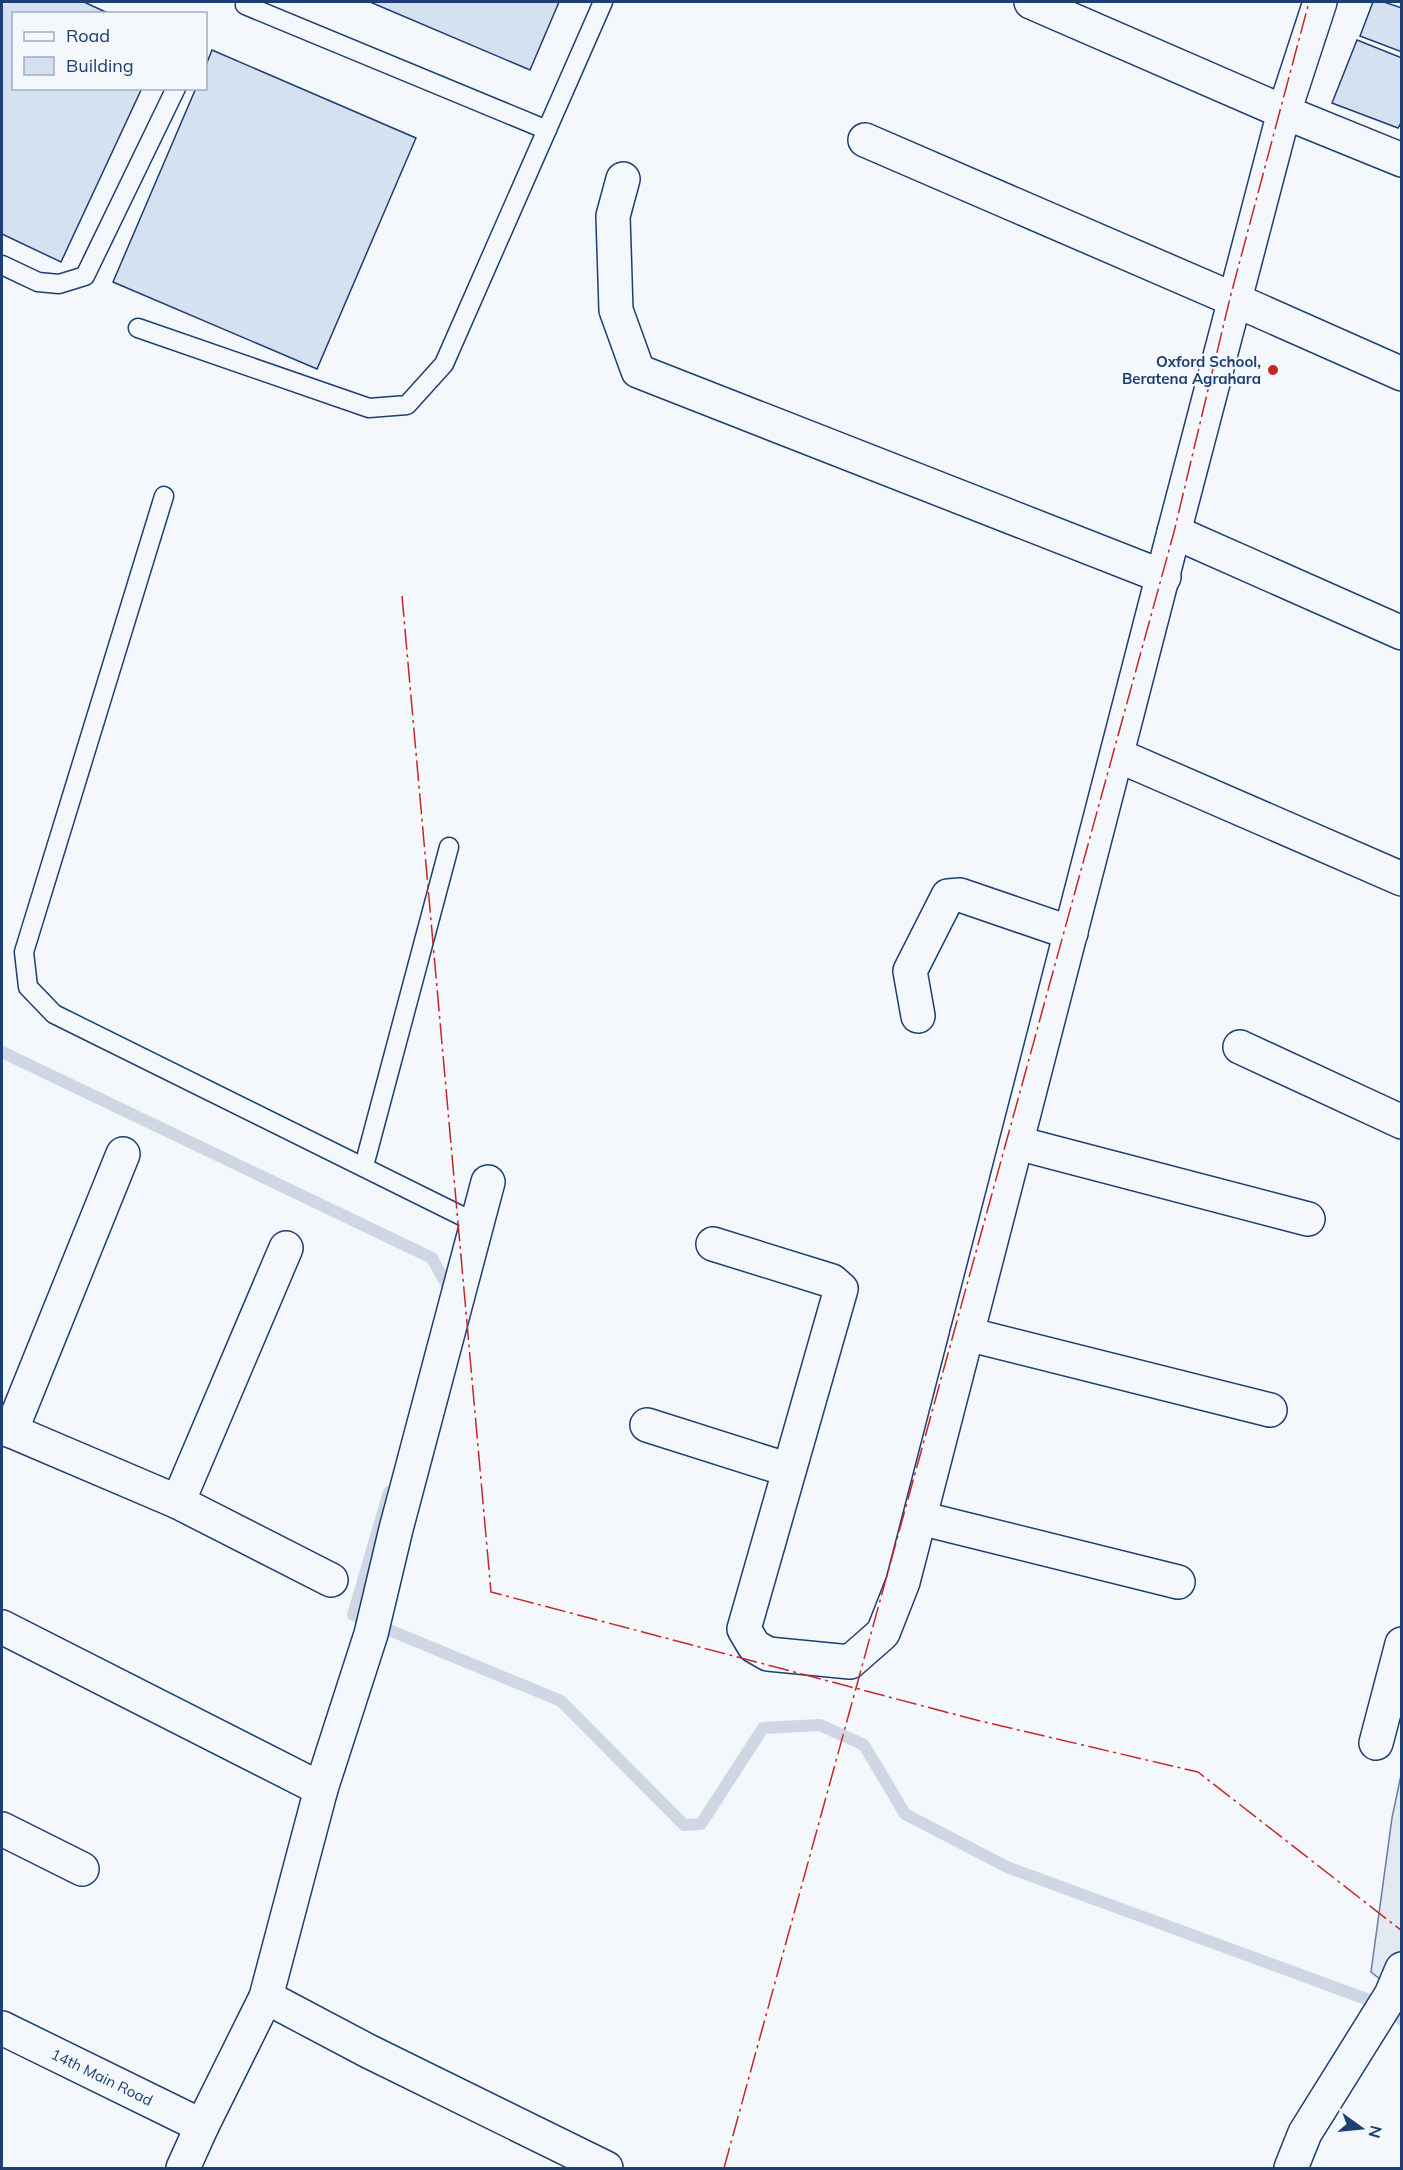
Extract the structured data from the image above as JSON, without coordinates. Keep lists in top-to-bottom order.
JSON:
{
  "streets": {
    "street": ["14th Main Road"]
  },
  "places": ["Oxford School, Beratena Agrahara"],
  "legend": ["Road", "Building"],
  "north": "right"
}
